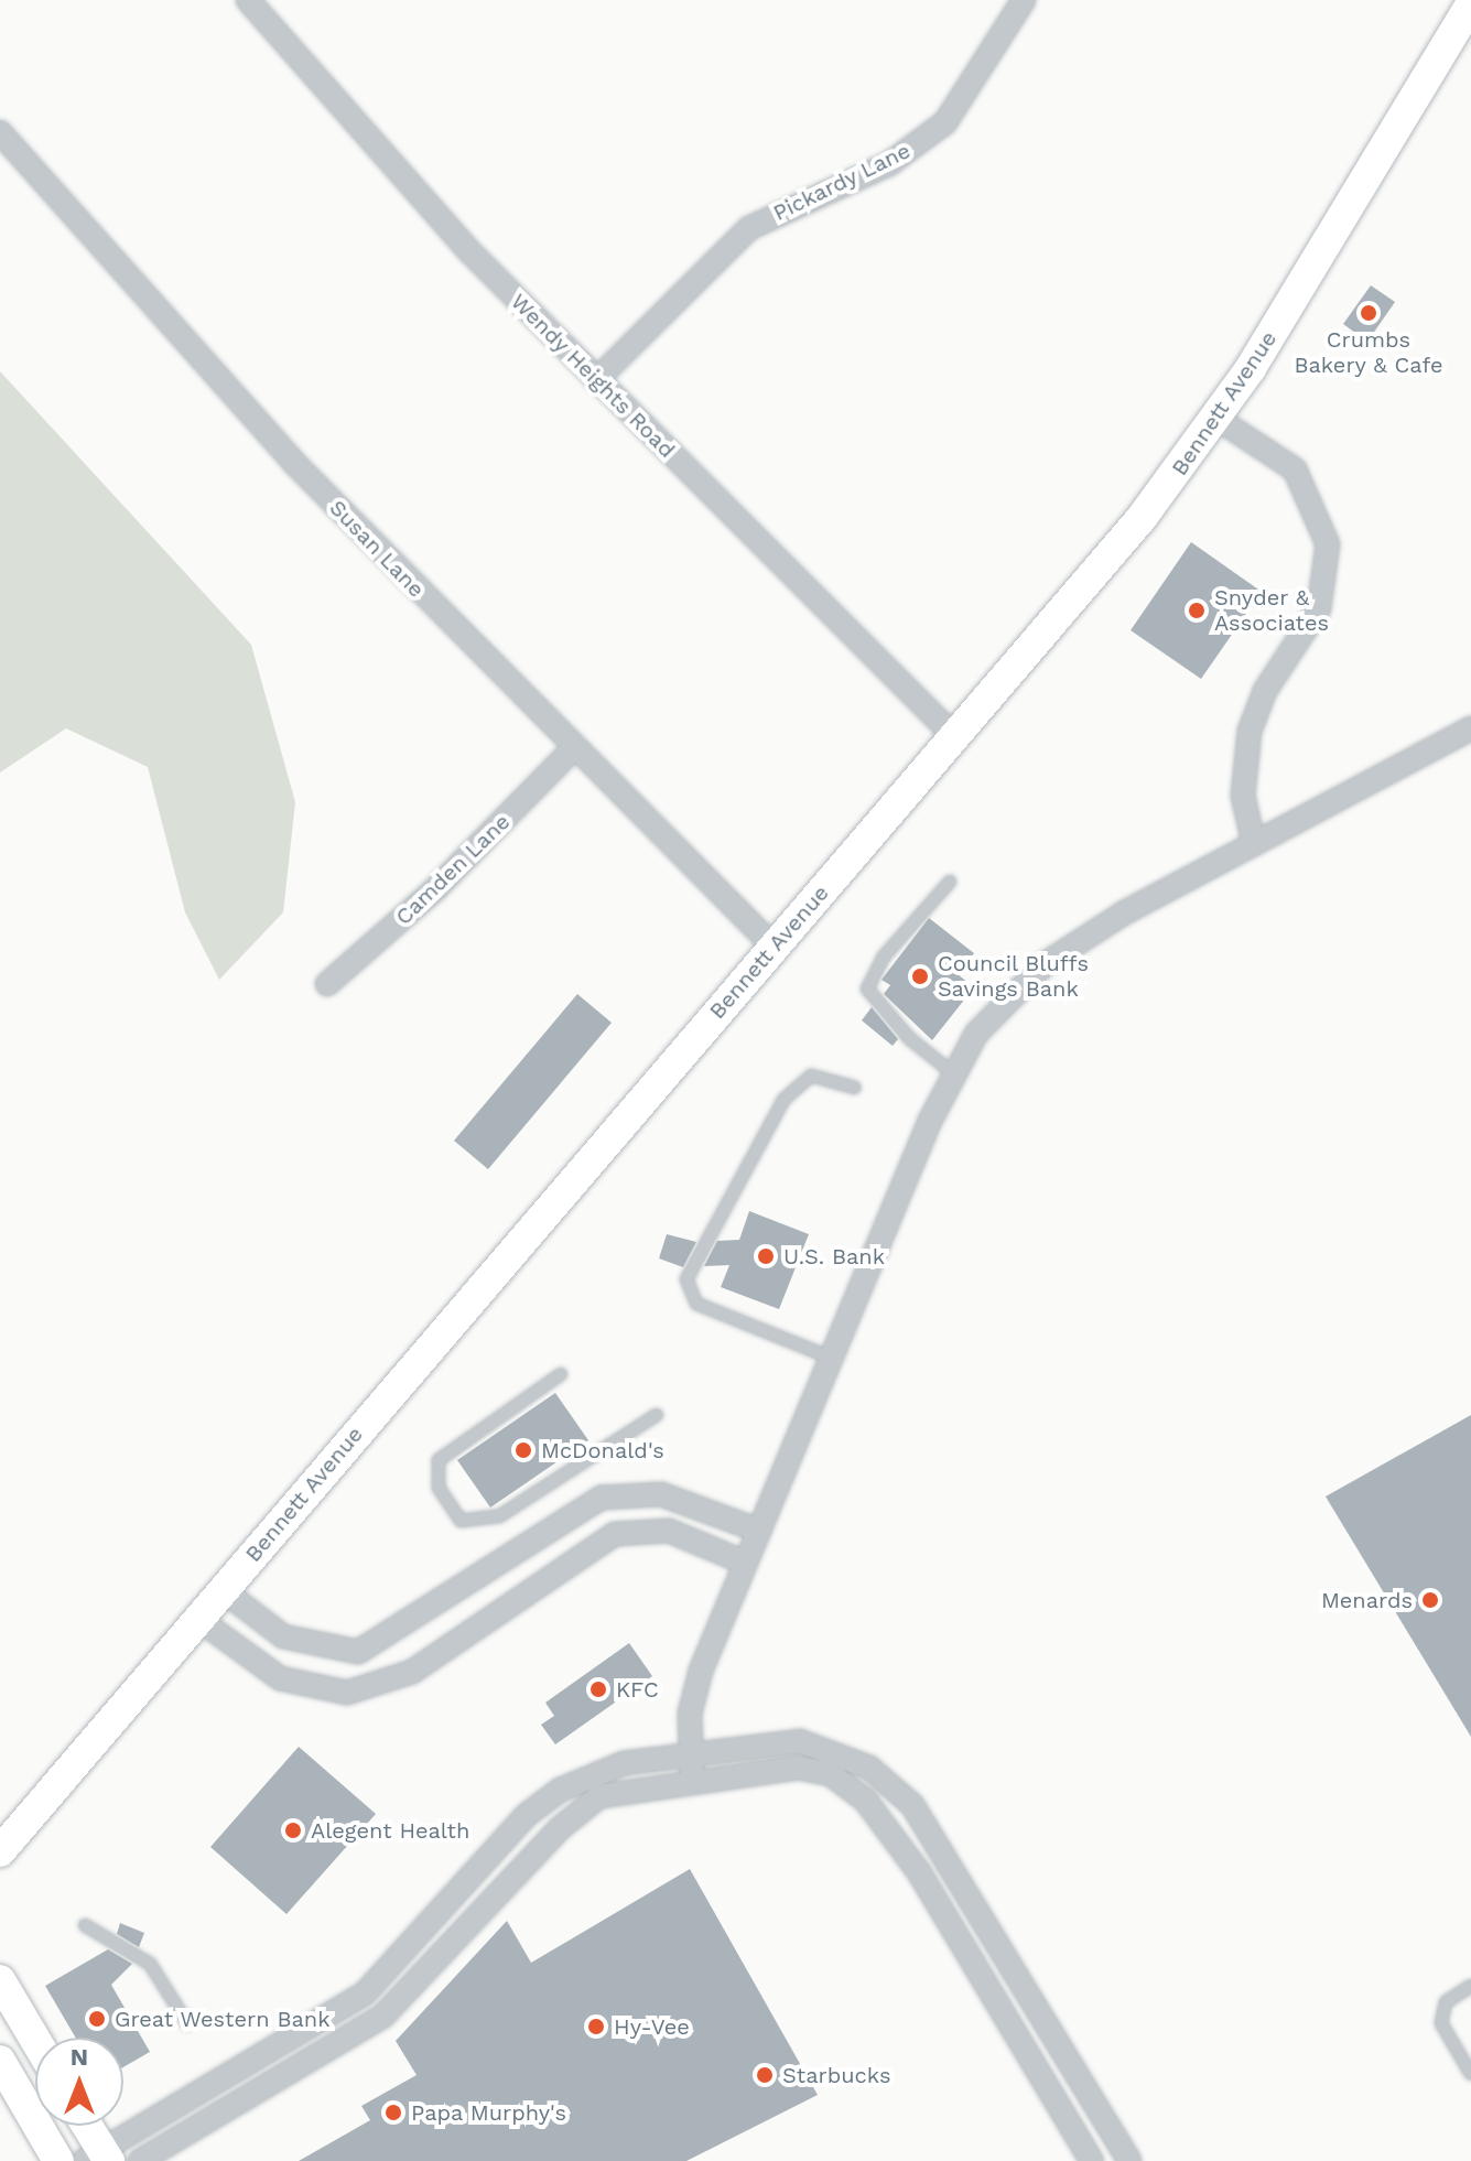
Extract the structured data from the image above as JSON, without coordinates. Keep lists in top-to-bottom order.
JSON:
{
  "streets": {
    "main road": ["Bennett Avenue"],
    "street": [
      "Pickardy Lane",
      "Wendy Heights Road",
      "Susan Lane",
      "Camden Lane"
    ]
  },
  "crossings": [
    ["Pickardy Lane", "Wendy Heights Road"],
    ["Wendy Heights Road", "Bennett Avenue"],
    ["Bennett Avenue", "Susan Lane"],
    ["Susan Lane", "Camden Lane"]
  ],
  "places": [
    "Crumbs Bakery & Cafe",
    "Snyder & Associates",
    "Council Bluffs Savings Bank",
    "U.S. Bank",
    "McDonald's",
    "Menards",
    "KFC",
    "Alegent Health",
    "Great Western Bank",
    "Hy-Vee",
    "Starbucks",
    "Papa Murphy's"
  ],
  "north": "top"
}
